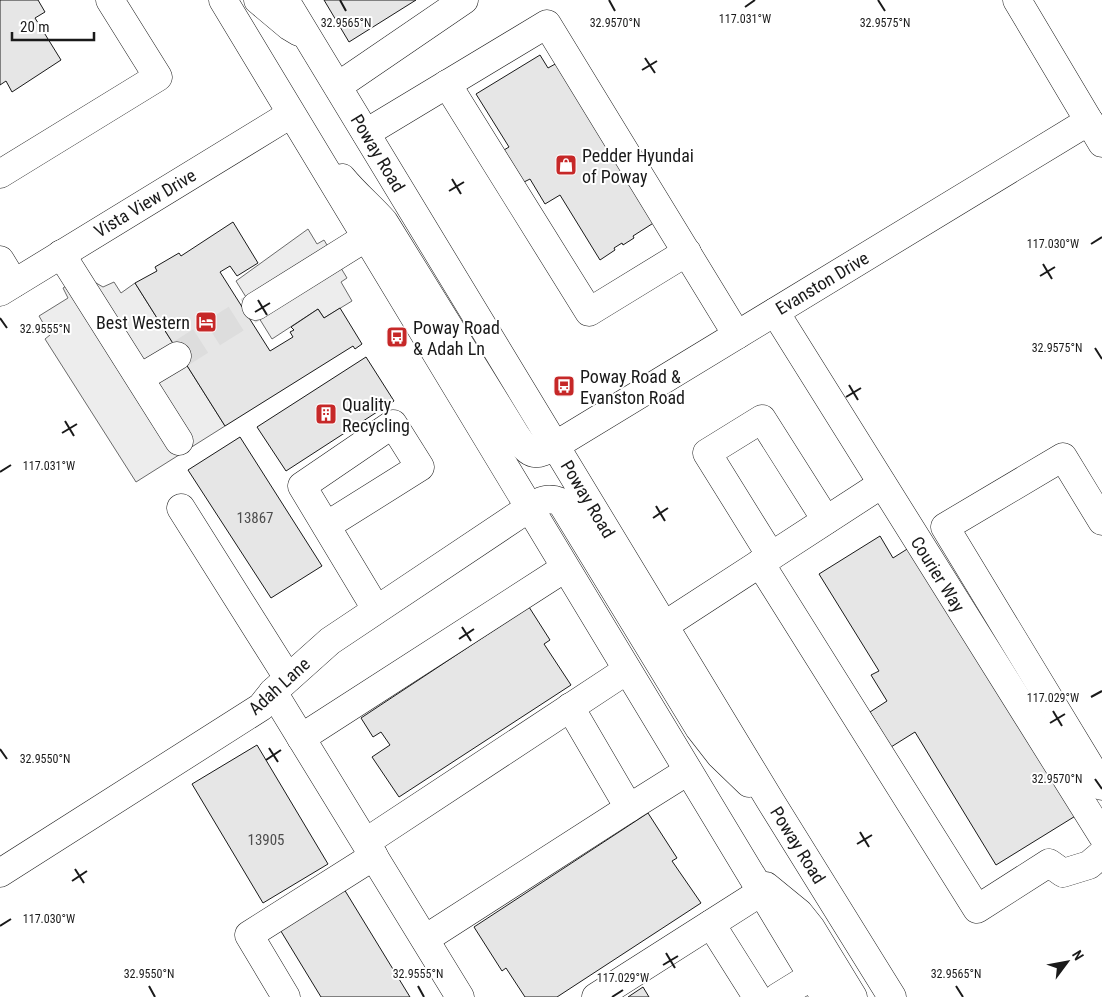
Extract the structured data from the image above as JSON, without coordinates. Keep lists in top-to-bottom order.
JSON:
{
  "streets": {
    "main road": [
      "Poway Road",
      "Vista View Drive",
      "Evanston Drive",
      "Courier Way",
      "Adah Lane"
    ]
  },
  "crossings": [
    ["Poway Road", "Evanston Drive"],
    ["Poway Road", "Adah Lane"],
    ["Vista View Drive", "Evanston Drive"],
    ["Evanston Drive", "Courier Way"]
  ],
  "places": {
    "shop": ["Pedder Hyundai of Poway"],
    "hotel": ["Best Western"],
    "bus stop": ["Poway Road & Adah Ln", "Poway Road & Evanston Road"],
    "building": ["Quality Recycling"]
  },
  "house_numbers": ["13867", "13905"],
  "scale_bar": "20 m",
  "north": "top right",
  "coordinates": [
    "117.031°W",
    "32.9565°N",
    "32.9570°N",
    "32.9575°N",
    "117.030°W",
    "32.9555°N",
    "117.029°W",
    "32.9550°N"
  ]
}
